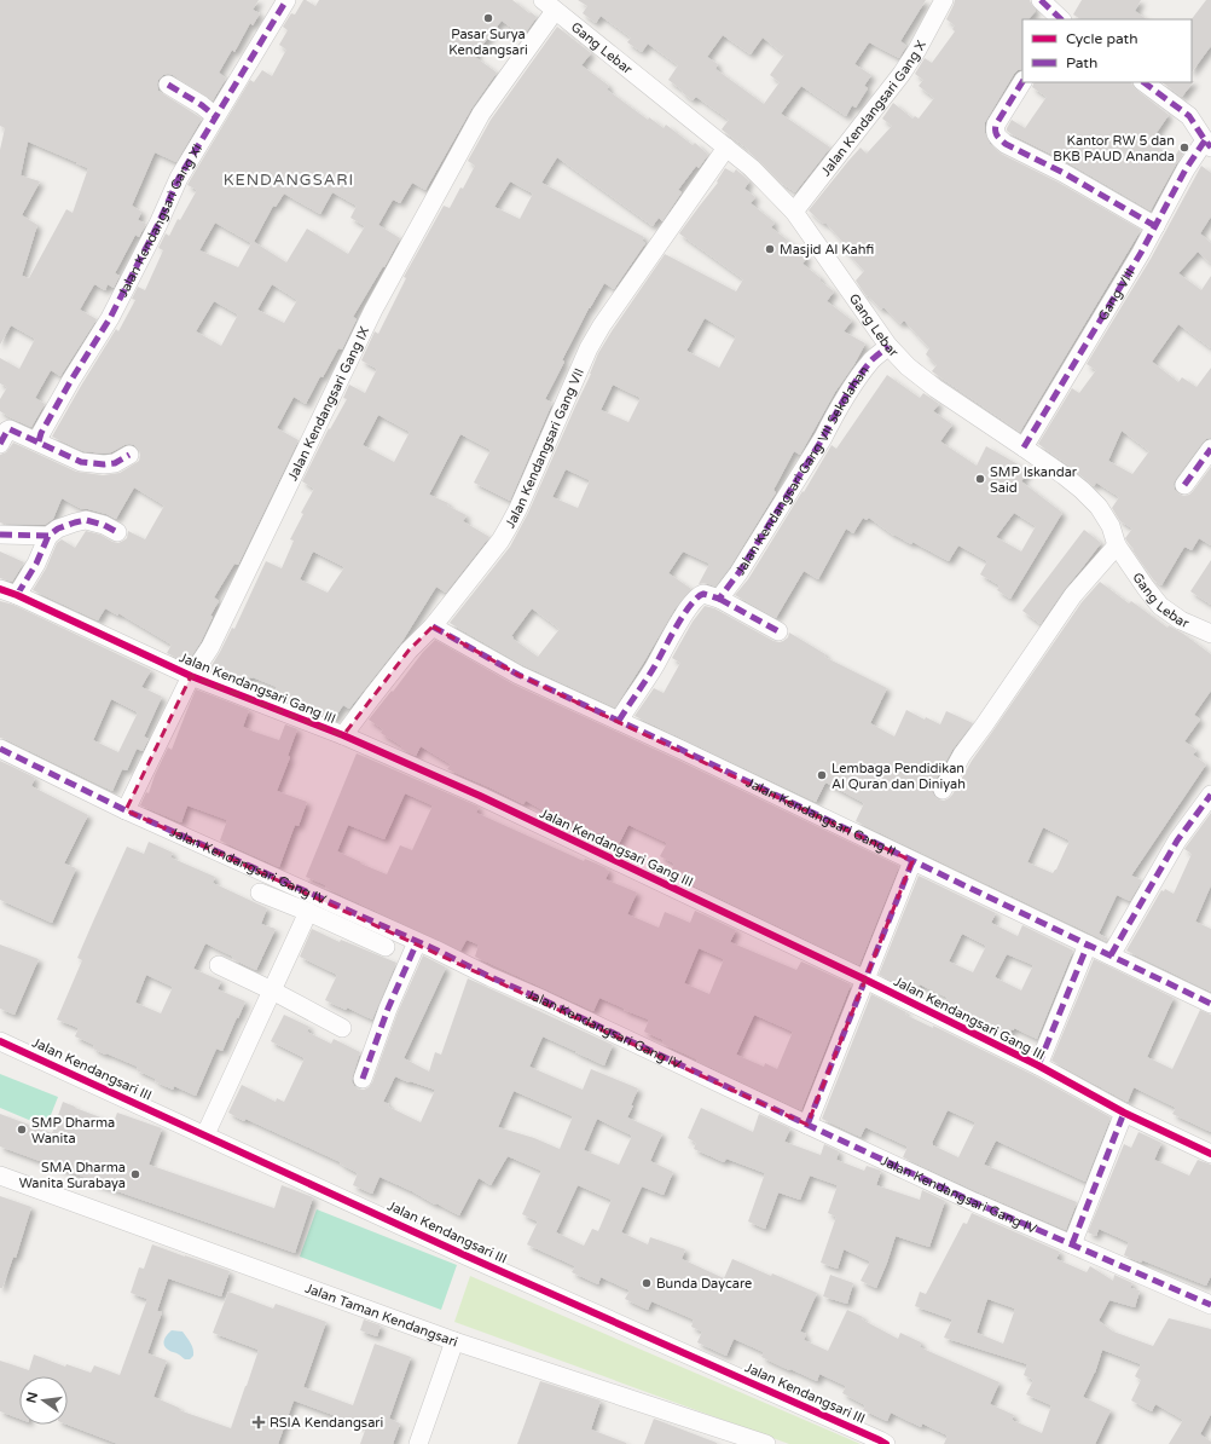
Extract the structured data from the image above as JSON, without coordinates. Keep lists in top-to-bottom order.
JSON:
{
  "streets": {
    "street": [
      "Gang Lebar",
      "Jalan Kendangsari Gang X",
      "Jalan Kendangsari Gang XI",
      "Gang VIII",
      "Jalan Kendangsari Gang IX",
      "Jalan Kendangsari Gang VII",
      "Jalan Kendangsari Gang VII Sekolahan",
      "Jalan Kendangsari Gang III",
      "Jalan Kendangsari Gang II",
      "Jalan Kendangsari Gang IV",
      "Jalan Kendangsari III",
      "Jalan Taman Kendangsari"
    ]
  },
  "crossings": [
    ["Gang Lebar", "Jalan Kendangsari Gang X"],
    ["Gang Lebar", "Gang VIII"],
    ["Gang Lebar", "Jalan Kendangsari Gang IX"],
    ["Gang Lebar", "Jalan Kendangsari Gang VII"],
    ["Gang Lebar", "Jalan Kendangsari Gang VII Sekolahan"],
    ["Jalan Kendangsari Gang IX", "Jalan Kendangsari Gang III"],
    ["Jalan Kendangsari Gang IX", "Jalan Kendangsari Gang IV"],
    ["Jalan Kendangsari Gang VII", "Jalan Kendangsari Gang III"],
    ["Jalan Kendangsari Gang VII", "Jalan Kendangsari Gang II"]
  ],
  "districts": ["KENDANGSARI"],
  "places": {
    "other": [
      "Pasar Surya Kendangsari",
      "Kantor RW 5 dan BKB PAUD Ananda",
      "Masjid Al Kahfi",
      "SMP Iskandar Said",
      "Lembaga Pendidikan Al Quran dan Diniyah",
      "SMP Dharma Wanita",
      "SMA Dharma Wanita Surabaya",
      "Bunda Daycare"
    ],
    "health": ["RSIA Kendangsari"]
  },
  "legend": ["Cycle path", "Path"],
  "north": "left"
}
